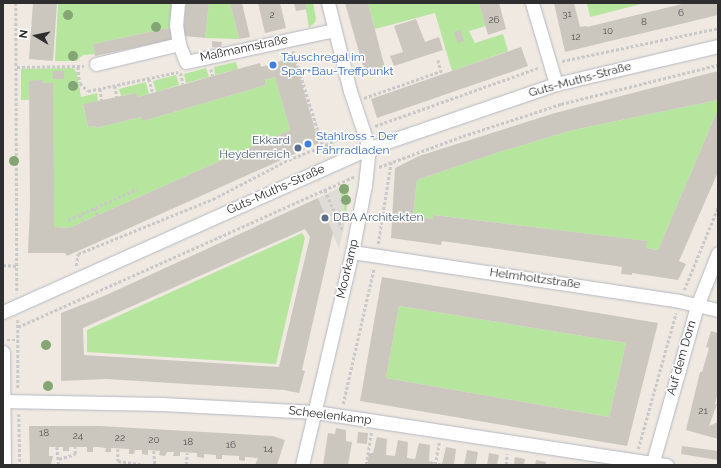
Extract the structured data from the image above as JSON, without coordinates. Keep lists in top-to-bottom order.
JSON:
{
  "streets": {
    "street": [
      "Maßmannstraße",
      "Guts-Muths-Straße",
      "Moorkamp",
      "Helmholtzstraße",
      "Auf dem Dorn",
      "Scheelenkamp"
    ]
  },
  "crossings": [
    ["Maßmannstraße", "Moorkamp"],
    ["Guts-Muths-Straße", "Moorkamp"],
    ["Moorkamp", "Helmholtzstraße"],
    ["Moorkamp", "Scheelenkamp"],
    ["Helmholtzstraße", "Auf dem Dorn"],
    ["Auf dem Dorn", "Scheelenkamp"]
  ],
  "places": [
    "Tauschregal im Spar+Bau-Treffpunkt",
    "Stahlross - Der Fahrradladen",
    "Ekkard Heydenreich",
    "DBA Architekten"
  ],
  "house_numbers": [
    "6",
    "31",
    "2",
    "26",
    "8",
    "10",
    "12",
    "21",
    "18",
    "24",
    "22",
    "20",
    "18",
    "16",
    "14"
  ],
  "north": "left"
}
